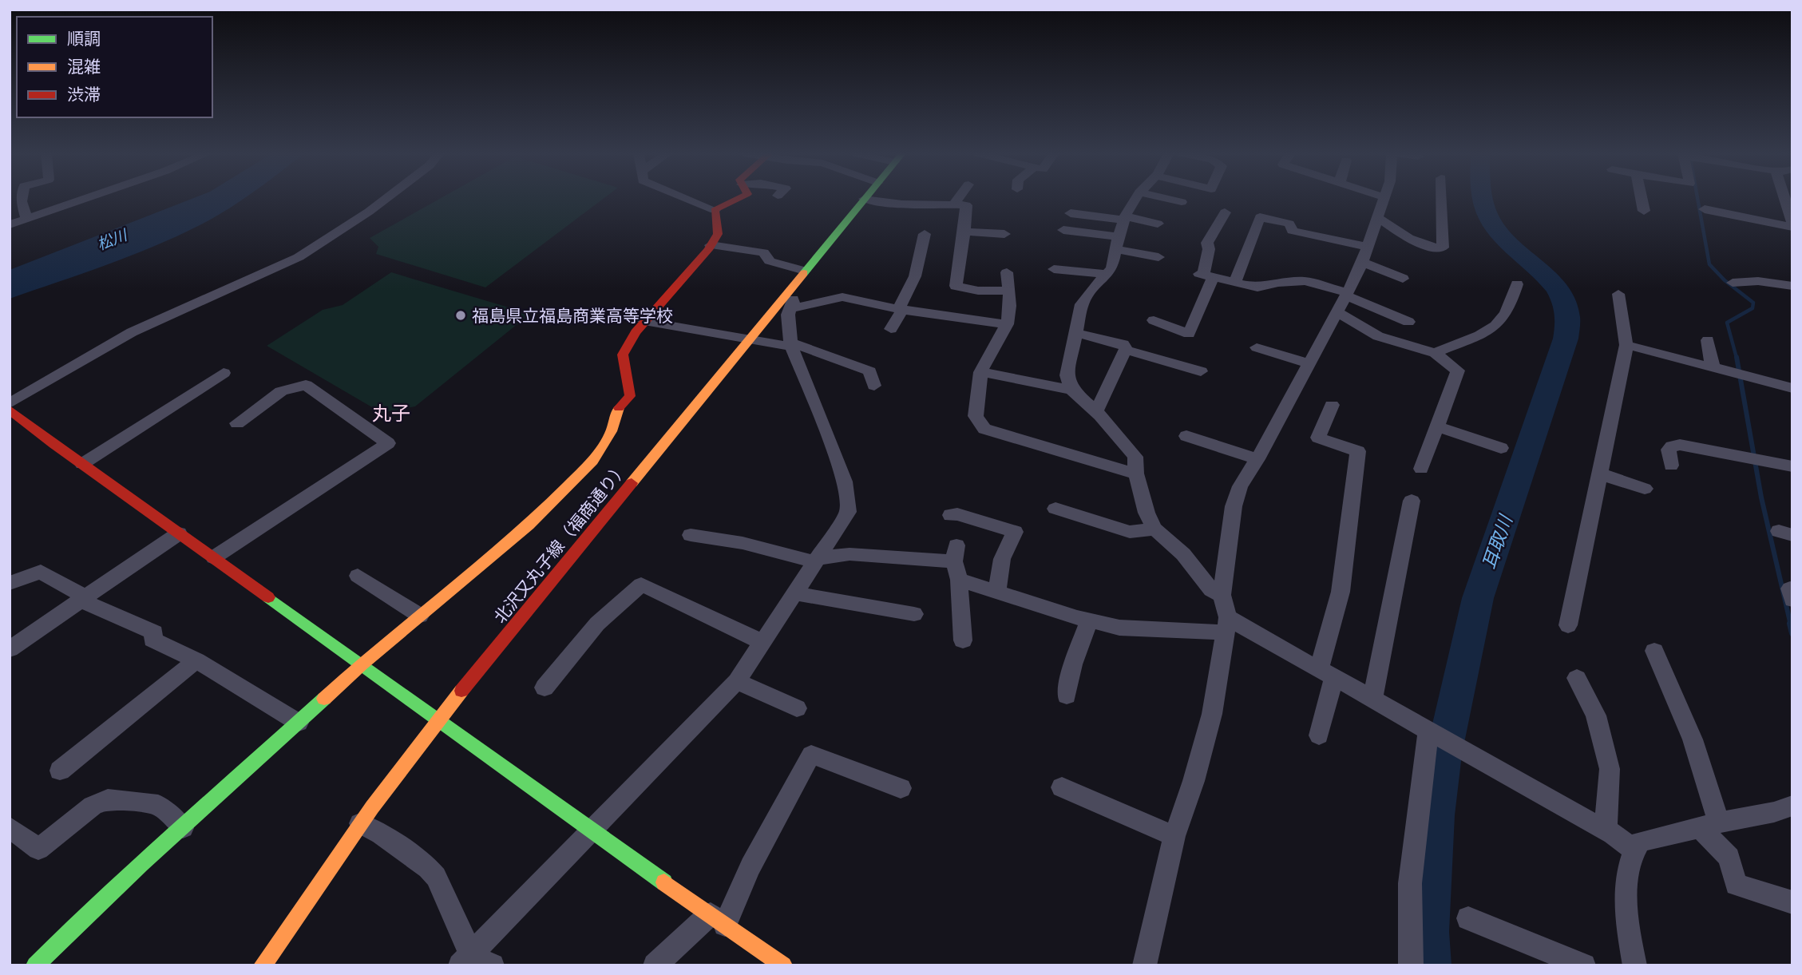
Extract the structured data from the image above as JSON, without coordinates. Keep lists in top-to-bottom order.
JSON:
{
  "streets": {
    "street": ["北沢又丸子線（福商通り）"]
  },
  "districts": ["丸子"],
  "water": ["松川", "耳取川"],
  "places": ["福島県立福島商業高等学校"],
  "legend": ["順調", "混雑", "渋滞"]
}
